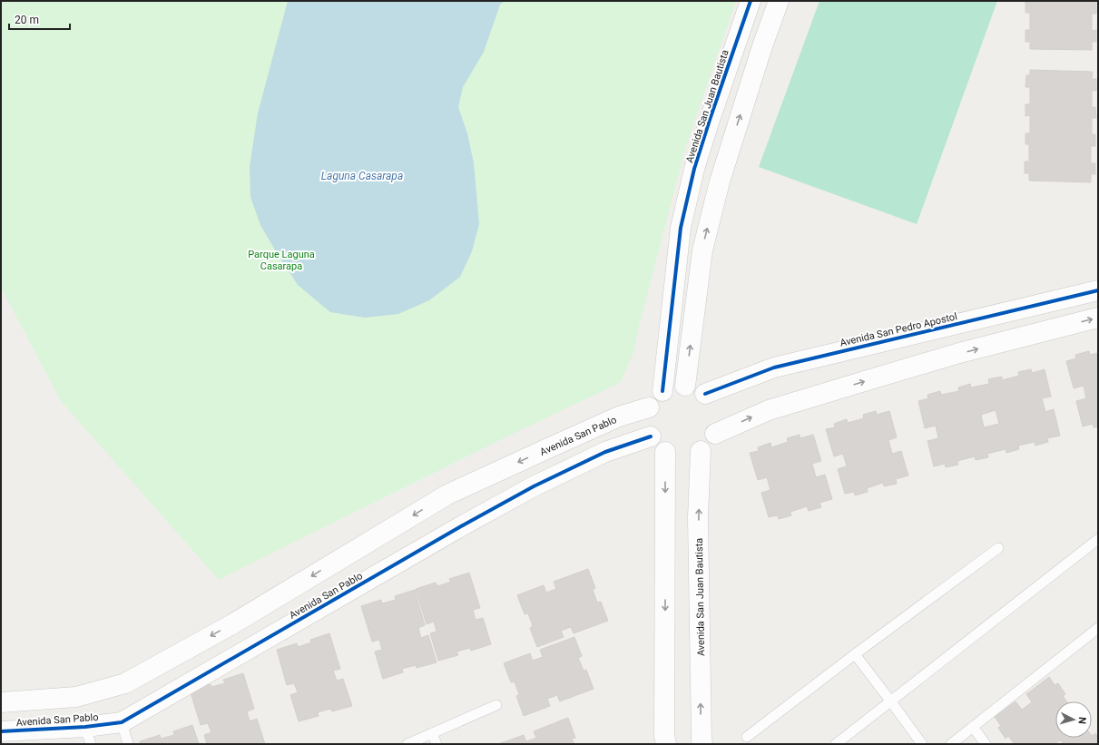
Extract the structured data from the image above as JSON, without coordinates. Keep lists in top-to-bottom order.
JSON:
{
  "streets": {
    "street": ["Avenida San Juan Bautista", "Avenida San Pedro Apostol", "Avenida San Pablo"]
  },
  "crossings": [
    ["Avenida San Juan Bautista", "Avenida San Pedro Apostol"],
    ["Avenida San Juan Bautista", "Avenida San Pablo"],
    ["Avenida San Pedro Apostol", "Avenida San Pablo"]
  ],
  "water": ["Laguna Casarapa"],
  "parks": ["Parque Laguna Casarapa"],
  "scale_bar": "20 m",
  "north": "right"
}
